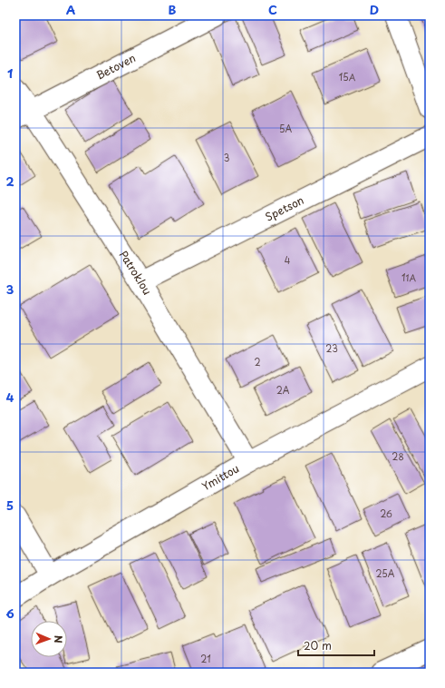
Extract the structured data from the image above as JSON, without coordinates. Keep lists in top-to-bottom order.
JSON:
{
  "streets": {
    "street": [
      "Betoven",
      "Spetson",
      "Patroklou",
      "Ymittou"
    ]
  },
  "crossings": [
    ["Betoven", "Patroklou"],
    ["Spetson", "Patroklou"],
    ["Patroklou", "Ymittou"]
  ],
  "house_numbers": [
    "15A",
    "5A",
    "3",
    "4",
    "11A",
    "23",
    "2",
    "2A",
    "28",
    "26",
    "25A",
    "21"
  ],
  "scale_bar": "20 m",
  "north": "right",
  "grid": {
    "columns": [
      "A",
      "B",
      "C",
      "D"
    ],
    "rows": [
      "1",
      "2",
      "3",
      "4",
      "5",
      "6"
    ]
  }
}
